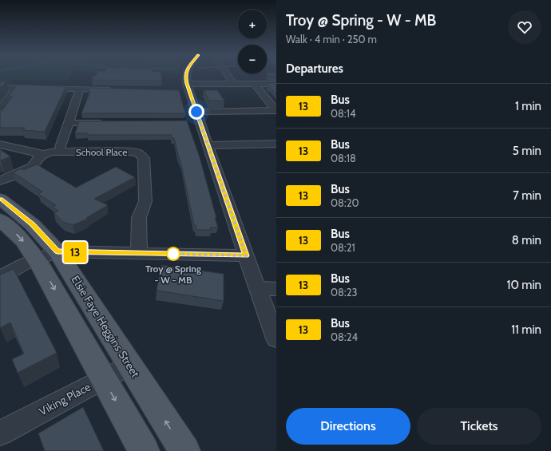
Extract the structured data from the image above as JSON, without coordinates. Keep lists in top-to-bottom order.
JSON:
{
  "streets": {
    "main road": ["Elsie Faye Heggins Street"],
    "street": ["School Place", "Viking Place"]
  },
  "crossings": [
    ["Elsie Faye Heggins Street", "Viking Place"]
  ],
  "places": ["Troy @ Spring - W - MB"],
  "lines": ["bus line 13"],
  "page": {
    "on_map": "13",
    "heading": [
      ["Troy @ Spring - W - MB", "Walk · 4 min · 250 m"],
      "Departures"
    ],
    "map_buttons": ["+", "−"],
    "list": [
      {
        "mark": "13",
        "name": "Bus",
        "note": "08:14",
        "value": "1 min"
      },
      {
        "mark": "13",
        "name": "Bus",
        "note": "08:18",
        "value": "5 min"
      },
      {
        "mark": "13",
        "name": "Bus",
        "note": "08:20",
        "value": "7 min"
      },
      {
        "mark": "13",
        "name": "Bus",
        "note": "08:21",
        "value": "8 min"
      },
      {
        "mark": "13",
        "name": "Bus",
        "note": "08:23",
        "value": "10 min"
      },
      {
        "mark": "13",
        "name": "Bus",
        "note": "08:24",
        "value": "11 min"
      }
    ],
    "buttons": ["Directions", "Tickets"]
  }
}
